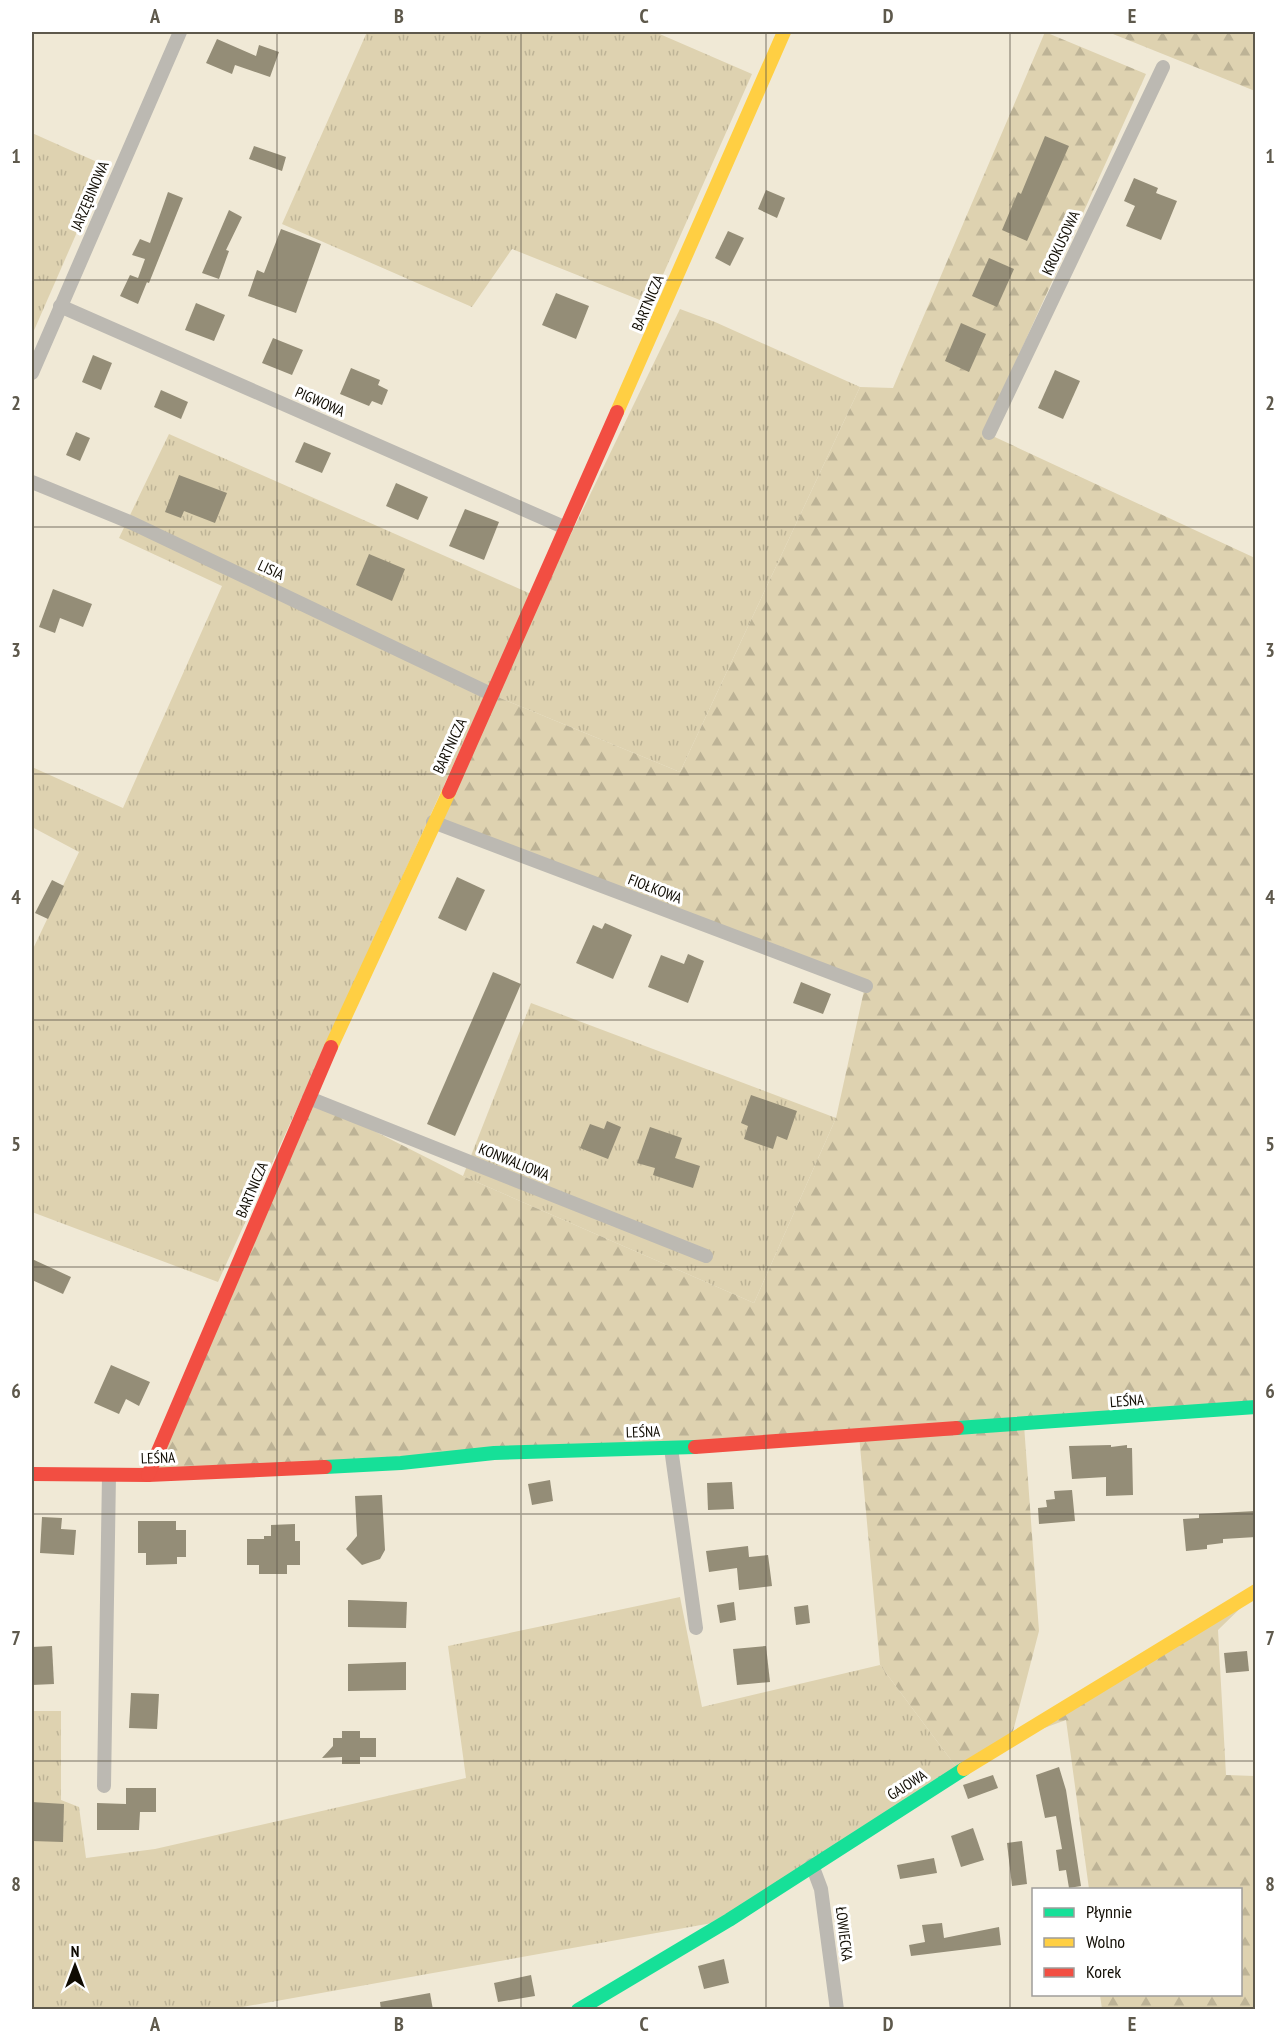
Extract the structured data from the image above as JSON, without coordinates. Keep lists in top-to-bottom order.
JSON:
{
  "streets": {
    "street": [
      "JARZĘBINOWA",
      "KROKUSOWA",
      "BARTNICZA",
      "PIGWOWA",
      "LISIA",
      "FIOŁKOWA",
      "KONWALIOWA",
      "LEŚNA",
      "GAJOWA",
      "ŁOWIECKA"
    ]
  },
  "crossings": [
    ["JARZĘBINOWA", "PIGWOWA"],
    ["BARTNICZA", "PIGWOWA"],
    ["BARTNICZA", "LISIA"],
    ["BARTNICZA", "FIOŁKOWA"],
    ["BARTNICZA", "KONWALIOWA"],
    ["BARTNICZA", "LEŚNA"],
    ["GAJOWA", "ŁOWIECKA"]
  ],
  "legend": ["Płynnie", "Wolno", "Korek"],
  "north": "top",
  "grid": {
    "columns": [
      "A",
      "B",
      "C",
      "D",
      "E"
    ],
    "rows": [
      "1",
      "2",
      "3",
      "4",
      "5",
      "6",
      "7",
      "8"
    ]
  }
}
